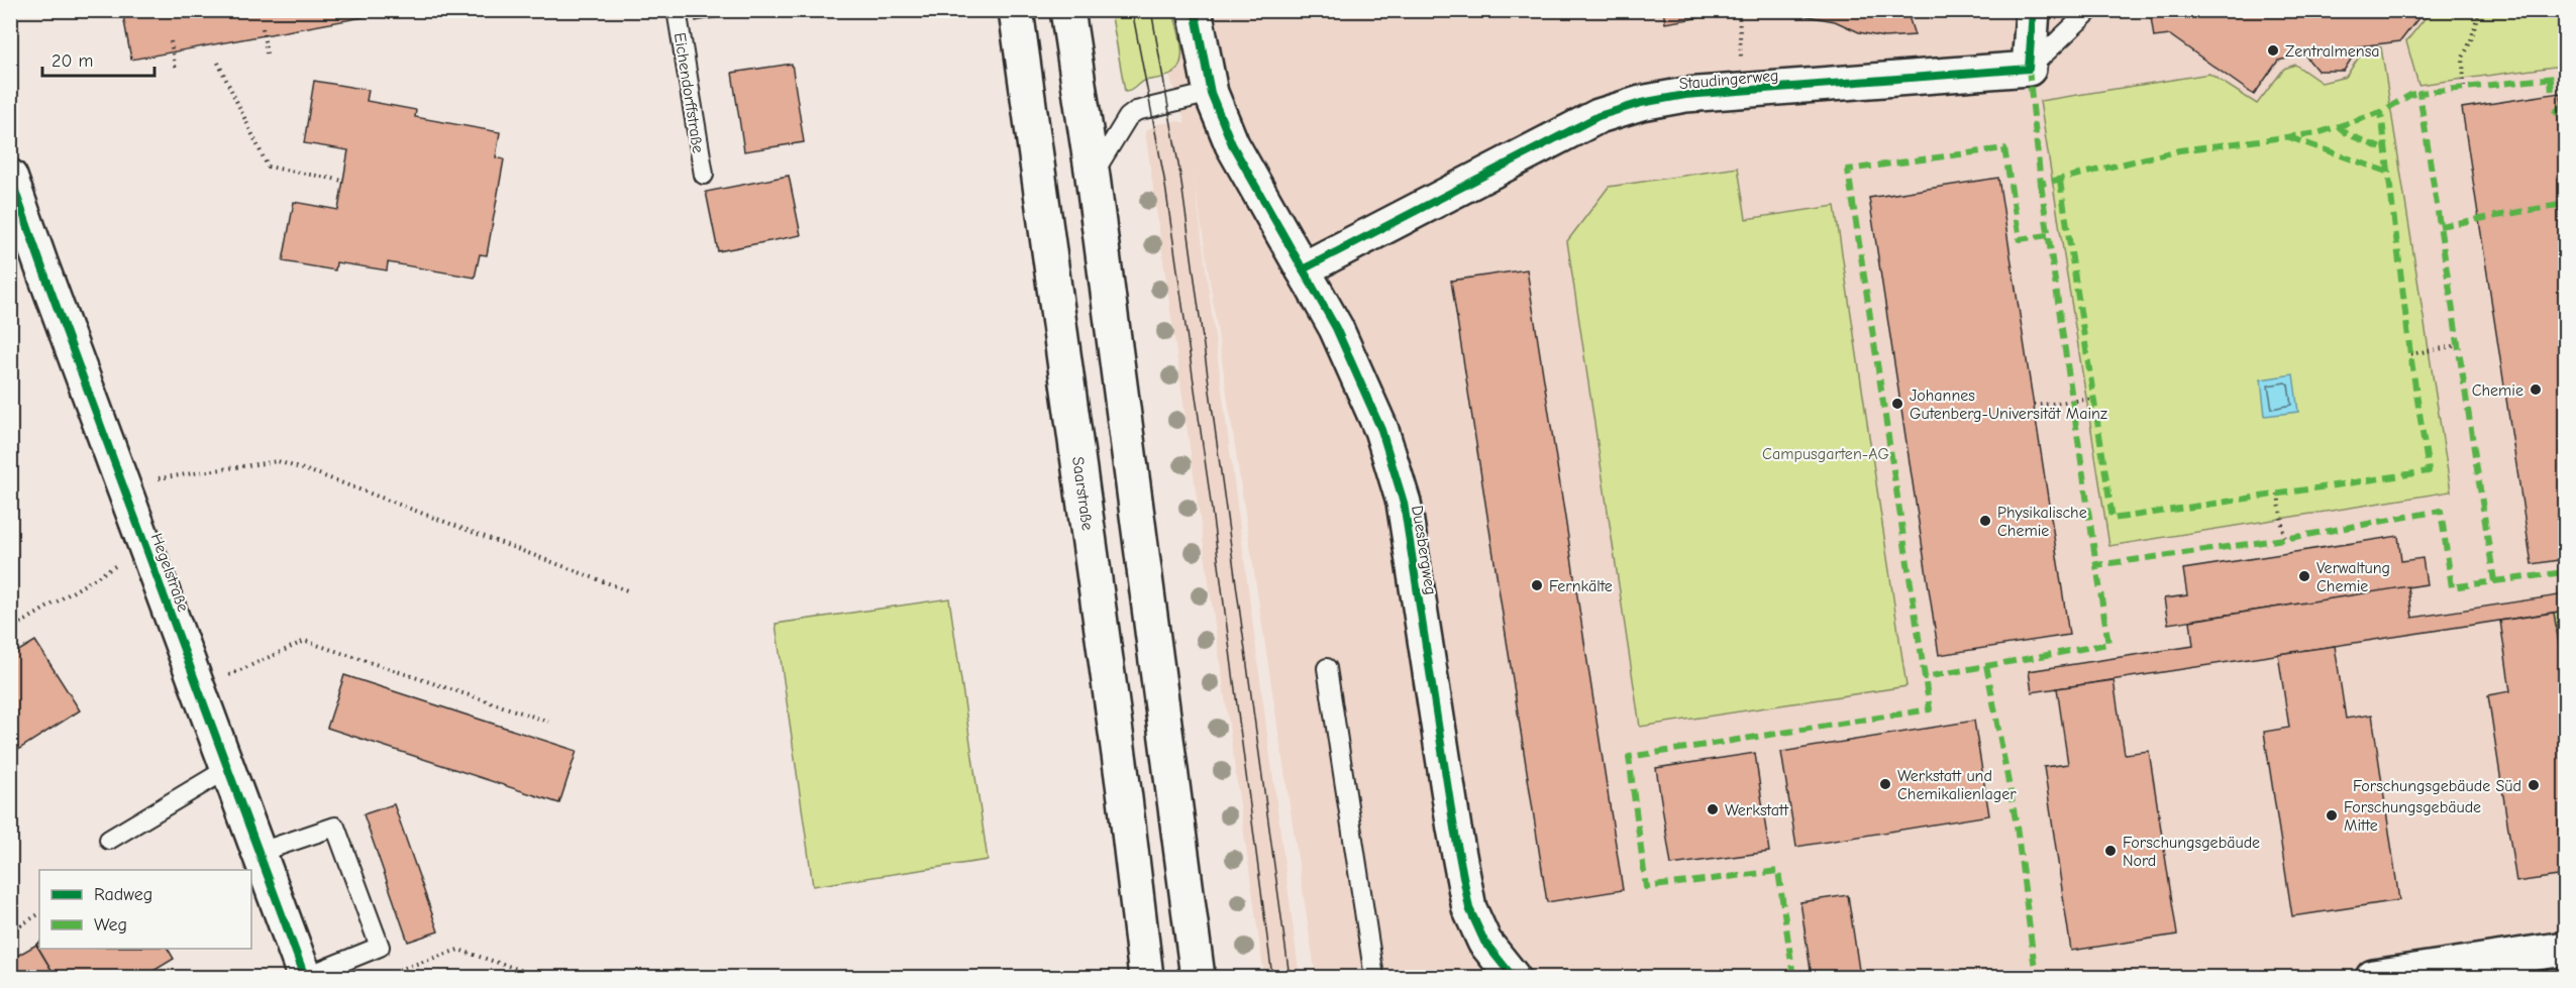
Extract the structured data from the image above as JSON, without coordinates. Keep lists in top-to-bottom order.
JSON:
{
  "streets": {
    "main road": [
      "Staudingerweg",
      "Saarstraße",
      "Duesbergweg",
      "Hegelstraße"
    ],
    "lane": ["Eichendorffstraße"]
  },
  "crossings": [
    ["Staudingerweg", "Duesbergweg"]
  ],
  "parks": ["Campusgarten-AG"],
  "places": [
    "Zentralmensa",
    "Chemie",
    "Johannes Gutenberg-Universität Mainz",
    "Physikalische Chemie",
    "Verwaltung Chemie",
    "Fernkälte",
    "Werkstatt und Chemikalienlager",
    "Forschungsgebäude Süd",
    "Werkstatt",
    "Forschungsgebäude Mitte",
    "Forschungsgebäude Nord"
  ],
  "legend": ["Radweg", "Weg"],
  "scale_bar": "20 m"
}
